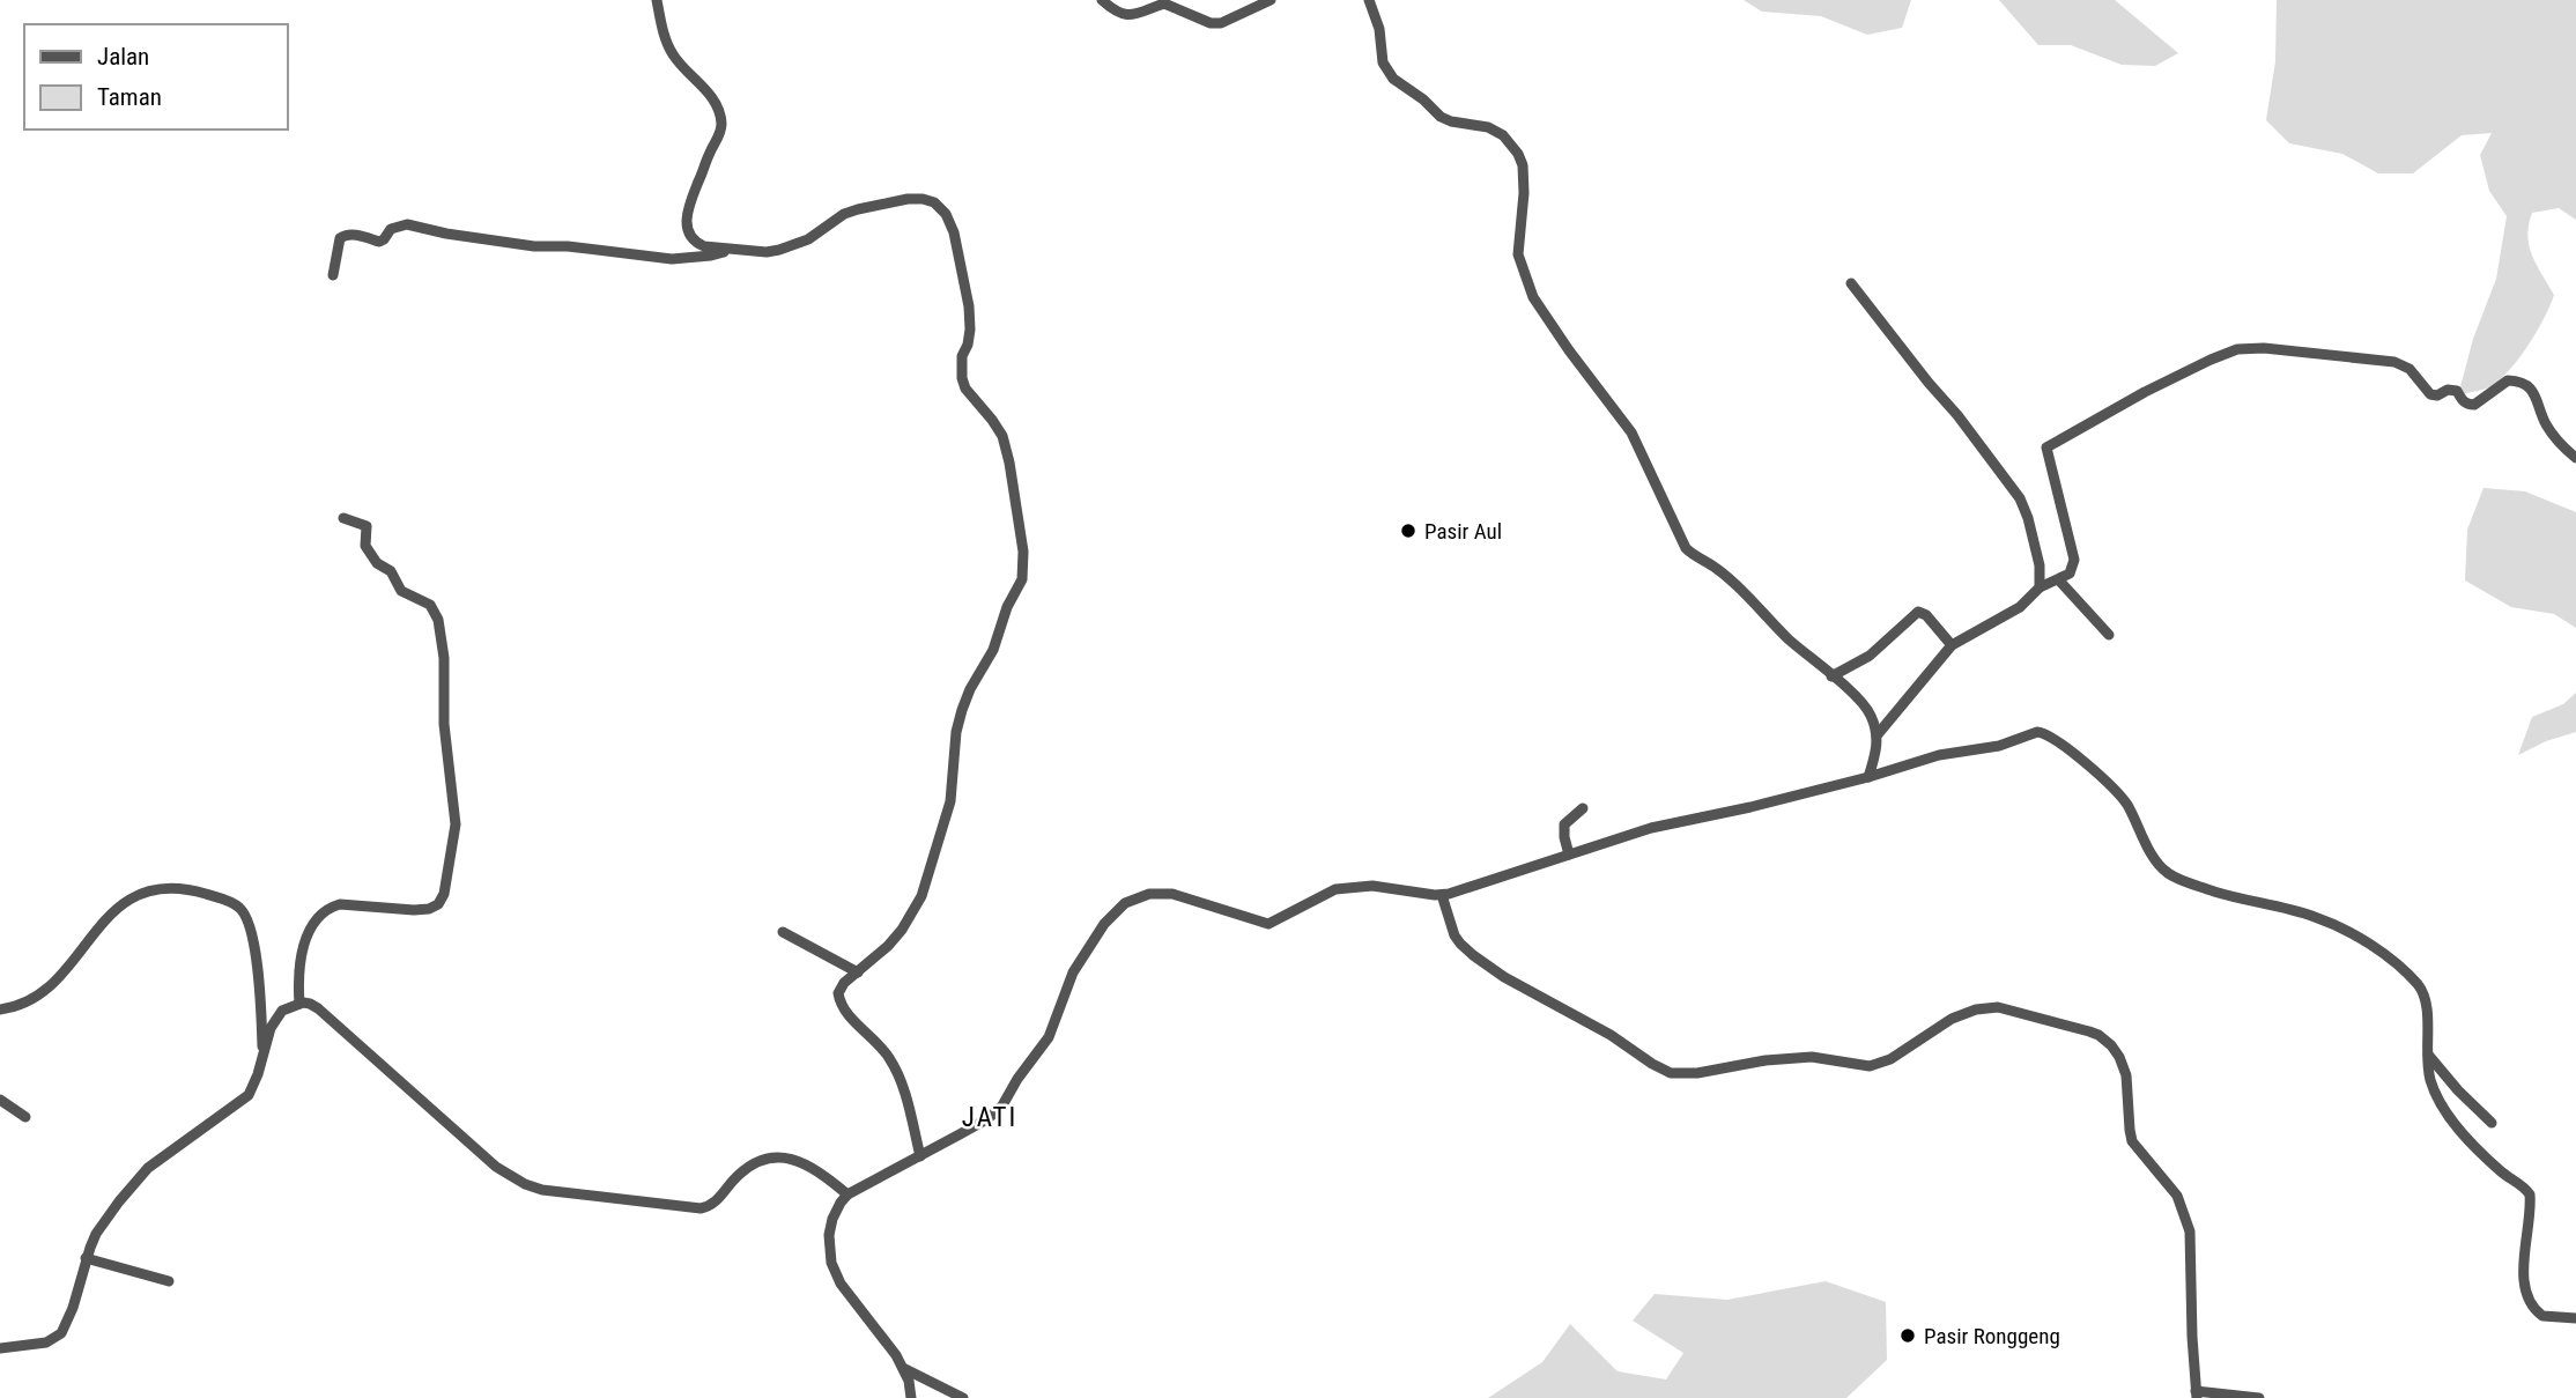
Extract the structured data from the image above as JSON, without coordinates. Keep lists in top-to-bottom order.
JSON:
{
  "districts": ["JATI"],
  "places": ["Pasir Aul", "Pasir Ronggeng"],
  "legend": ["Jalan", "Taman"]
}
